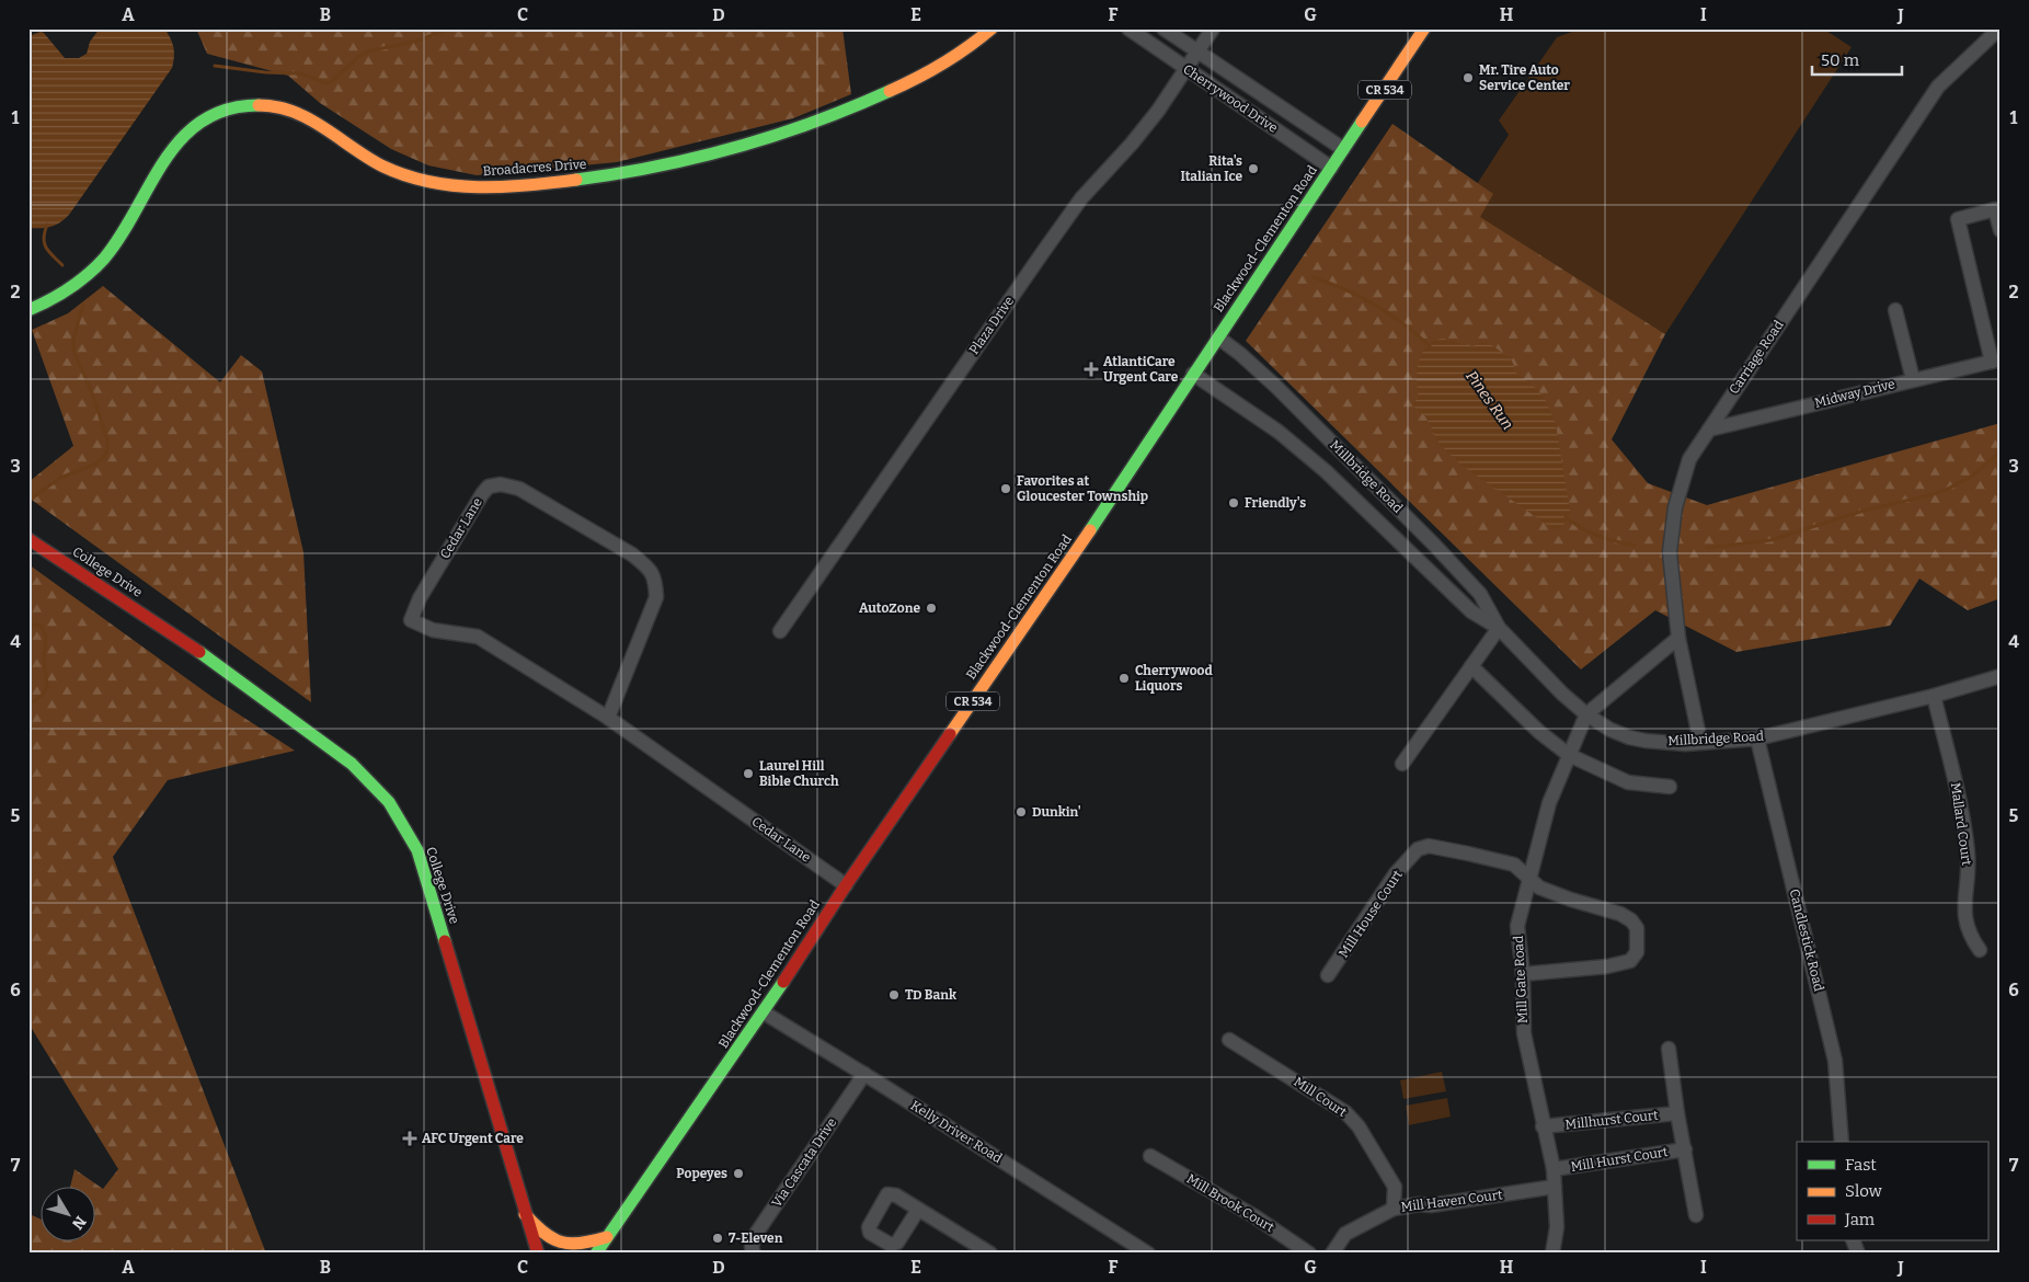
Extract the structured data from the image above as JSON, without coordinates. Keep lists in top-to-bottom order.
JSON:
{
  "streets": {
    "main road": [
      "CR 534",
      "Broadacres Drive",
      "Blackwood-Clementon Road",
      "College Drive"
    ],
    "street": [
      "Cherrywood Drive",
      "Plaza Drive",
      "Carriage Road",
      "Midway Drive",
      "Millbridge Road",
      "Cedar Lane",
      "Mallard Court",
      "Mill House Court",
      "Candlestick Road",
      "Mill Gate Road",
      "Mill Court",
      "Millhurst Court",
      "Kelly Driver Road",
      "Mill Hurst Court",
      "Via Cascata Drive",
      "Mill Haven Court",
      "Mill Brook Court"
    ]
  },
  "crossings": [
    ["Cherrywood Drive", "Blackwood-Clementon Road"],
    ["Cherrywood Drive", "Plaza Drive"],
    ["Blackwood-Clementon Road", "Millbridge Road"],
    ["Blackwood-Clementon Road", "Cedar Lane"],
    ["Blackwood-Clementon Road", "Kelly Driver Road"],
    ["Carriage Road", "Midway Drive"],
    ["Carriage Road", "Millbridge Road"],
    ["Millbridge Road", "Mallard Court"],
    ["Millbridge Road", "Candlestick Road"],
    ["Millbridge Road", "Mill Gate Road"],
    ["Mill House Court", "Mill Gate Road"],
    ["Mill Gate Road", "Millhurst Court"],
    ["Mill Gate Road", "Mill Hurst Court"],
    ["Mill Gate Road", "Mill Haven Court"],
    ["Mill Court", "Mill Haven Court"],
    ["Millhurst Court", "Mill Hurst Court"],
    ["Kelly Driver Road", "Via Cascata Drive"]
  ],
  "water": ["Pines Run"],
  "places": {
    "other": [
      "Mr. Tire Auto Service Center",
      "Rita's Italian Ice",
      "Favorites at Gloucester Township",
      "Friendly's",
      "AutoZone",
      "Cherrywood Liquors",
      "Laurel Hill Bible Church",
      "Dunkin'",
      "TD Bank",
      "Popeyes",
      "7-Eleven"
    ],
    "health": ["AtlantiCare Urgent Care", "AFC Urgent Care"]
  },
  "legend": ["Fast", "Slow", "Jam"],
  "scale_bar": "50 m",
  "north": "bottom right",
  "grid": {
    "columns": [
      "A",
      "B",
      "C",
      "D",
      "E",
      "F",
      "G",
      "H",
      "I",
      "J"
    ],
    "rows": [
      "1",
      "2",
      "3",
      "4",
      "5",
      "6",
      "7"
    ]
  }
}
